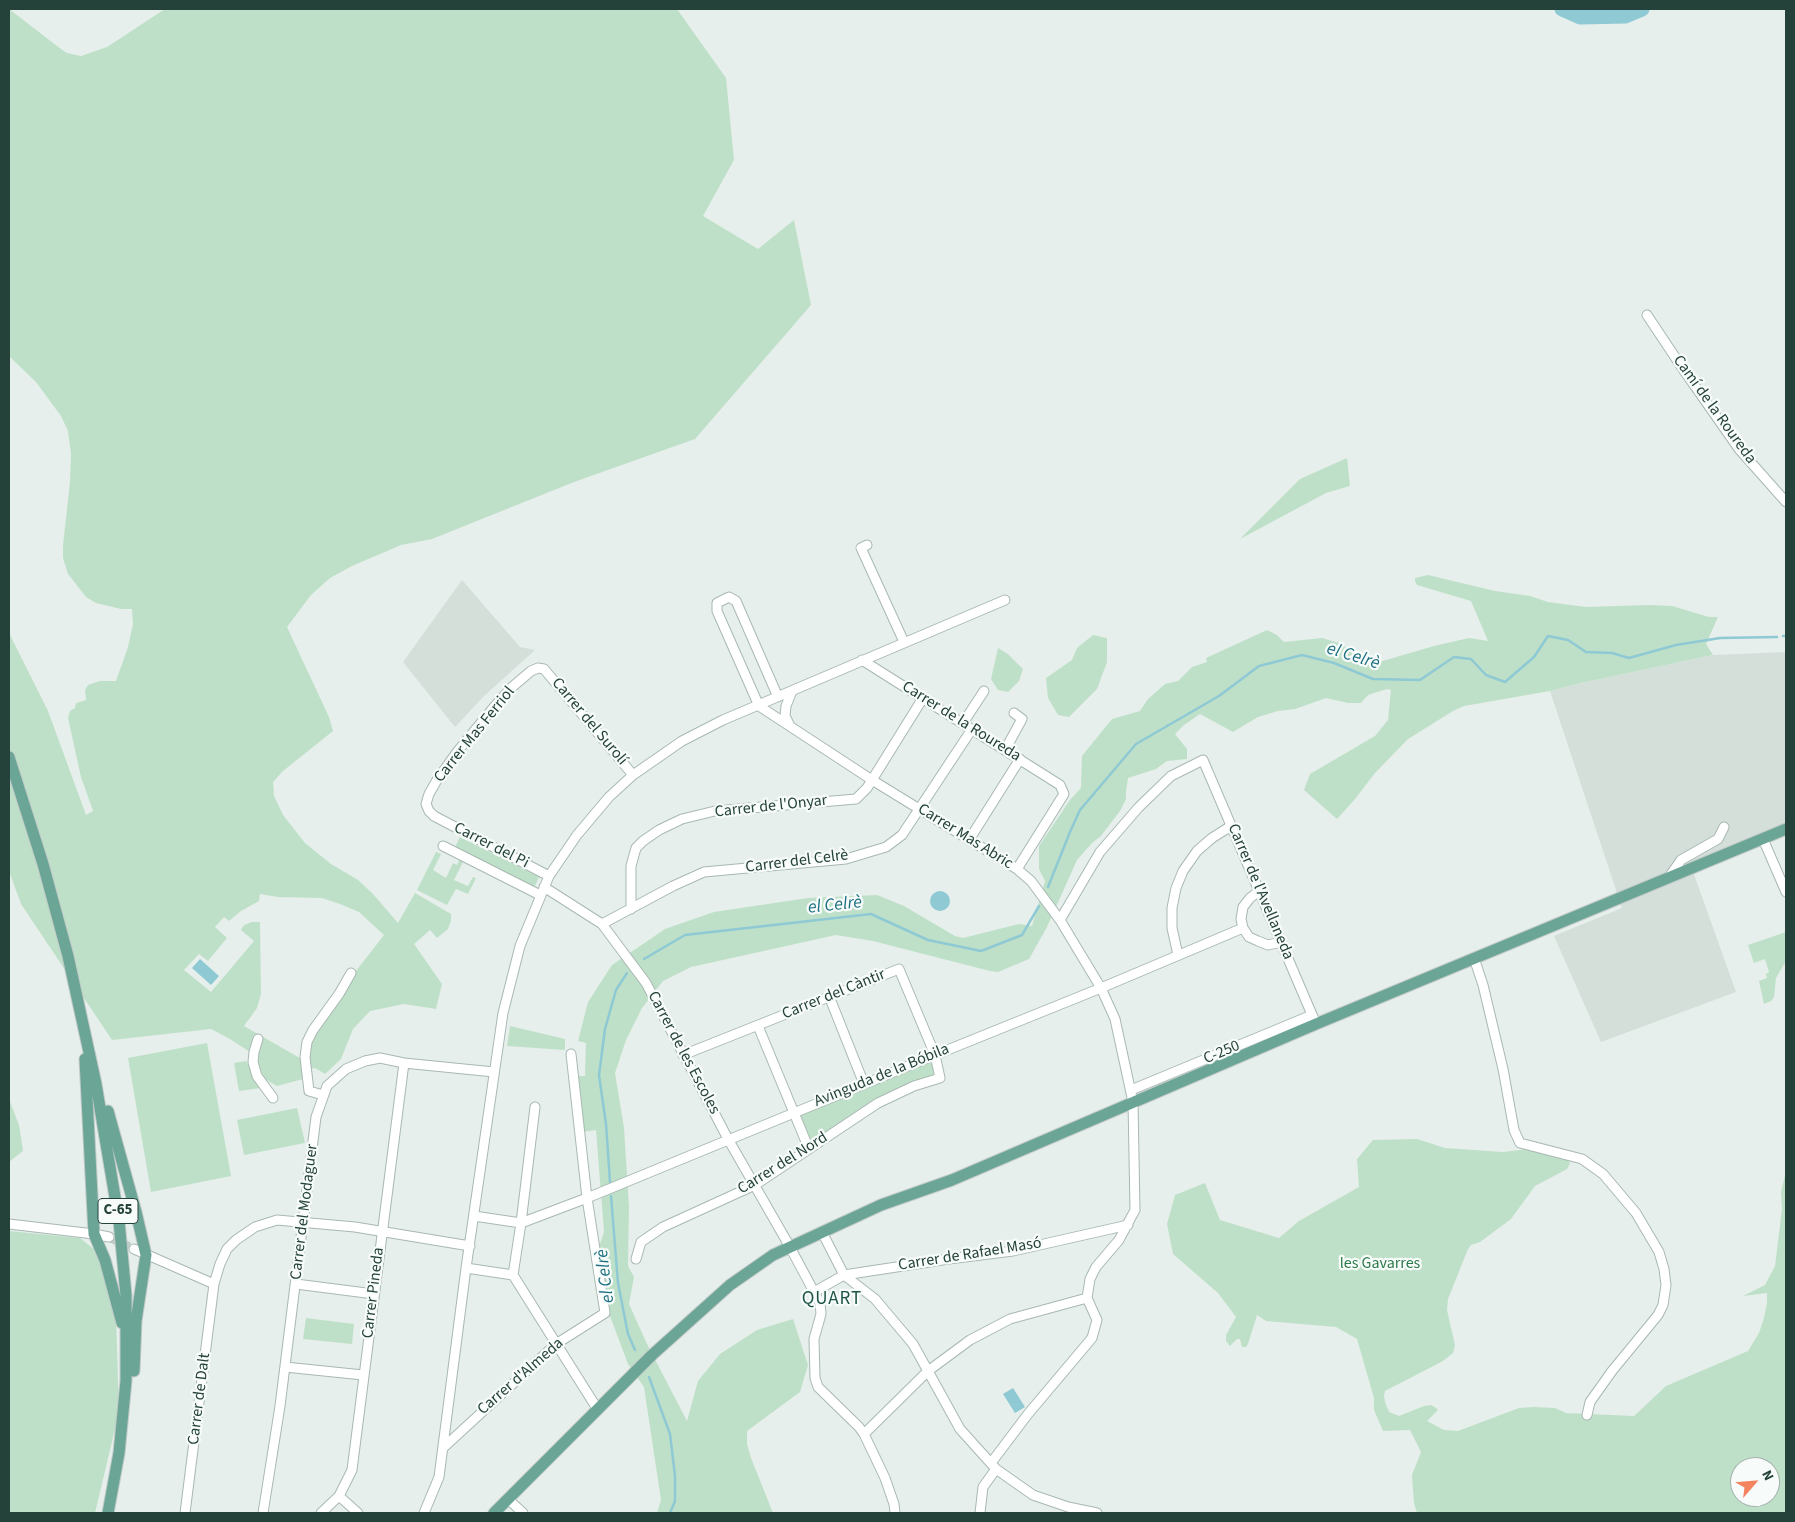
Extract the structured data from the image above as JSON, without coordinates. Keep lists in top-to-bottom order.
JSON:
{
  "streets": {
    "main road": ["C-250", "C-65"],
    "street": [
      "Camí de la Roureda",
      "Carrer del Surolí",
      "Carrer de la Roureda",
      "Carrer Mas Ferriol",
      "Carrer de l'Onyar",
      "Carrer Mas Abric",
      "Carrer del Pi",
      "Carrer del Celrè",
      "Carrer de l'Avellaneda",
      "Carrer del Càntir",
      "Carrer de les Escoles",
      "Avinguda de la Bóbila",
      "Carrer del Nord",
      "Carrer del Modaguer",
      "Carrer de Rafael Masó",
      "Carrer Pineda",
      "Carrer d'Almeda",
      "Carrer de Dalt"
    ]
  },
  "crossings": [
    ["Carrer del Surolí", "Carrer Mas Ferriol"],
    ["Carrer de la Roureda", "Carrer de l'Onyar"],
    ["Carrer de la Roureda", "Carrer Mas Abric"],
    ["Carrer de la Roureda", "Carrer del Celrè"],
    ["Carrer Mas Ferriol", "Carrer del Pi"],
    ["Carrer de l'Onyar", "Carrer Mas Abric"],
    ["Carrer de l'Onyar", "Carrer del Celrè"],
    ["Carrer Mas Abric", "Carrer del Celrè"],
    ["Carrer Mas Abric", "Carrer de l'Avellaneda"],
    ["Carrer Mas Abric", "C-250"],
    ["Carrer Mas Abric", "Avinguda de la Bóbila"],
    ["Carrer Mas Abric", "Carrer de Rafael Masó"],
    ["Carrer del Celrè", "Carrer de les Escoles"],
    ["Carrer de l'Avellaneda", "C-250"],
    ["Carrer del Càntir", "Carrer de les Escoles"],
    ["Carrer del Càntir", "Avinguda de la Bóbila"],
    ["Carrer del Càntir", "Carrer del Nord"],
    ["Carrer de les Escoles", "C-250"],
    ["Carrer de les Escoles", "Avinguda de la Bóbila"],
    ["Carrer de les Escoles", "Carrer del Nord"],
    ["Carrer de les Escoles", "Carrer de Rafael Masó"],
    ["Avinguda de la Bóbila", "Carrer del Nord"],
    ["Avinguda de la Bóbila", "Carrer d'Almeda"],
    ["Carrer del Modaguer", "Carrer Pineda"],
    ["Carrer del Modaguer", "Carrer de Dalt"],
    ["Carrer Pineda", "Carrer de Dalt"]
  ],
  "districts": ["QUART"],
  "water": ["el Celrè"],
  "parks": ["les Gavarres"],
  "north": "top right"
}
